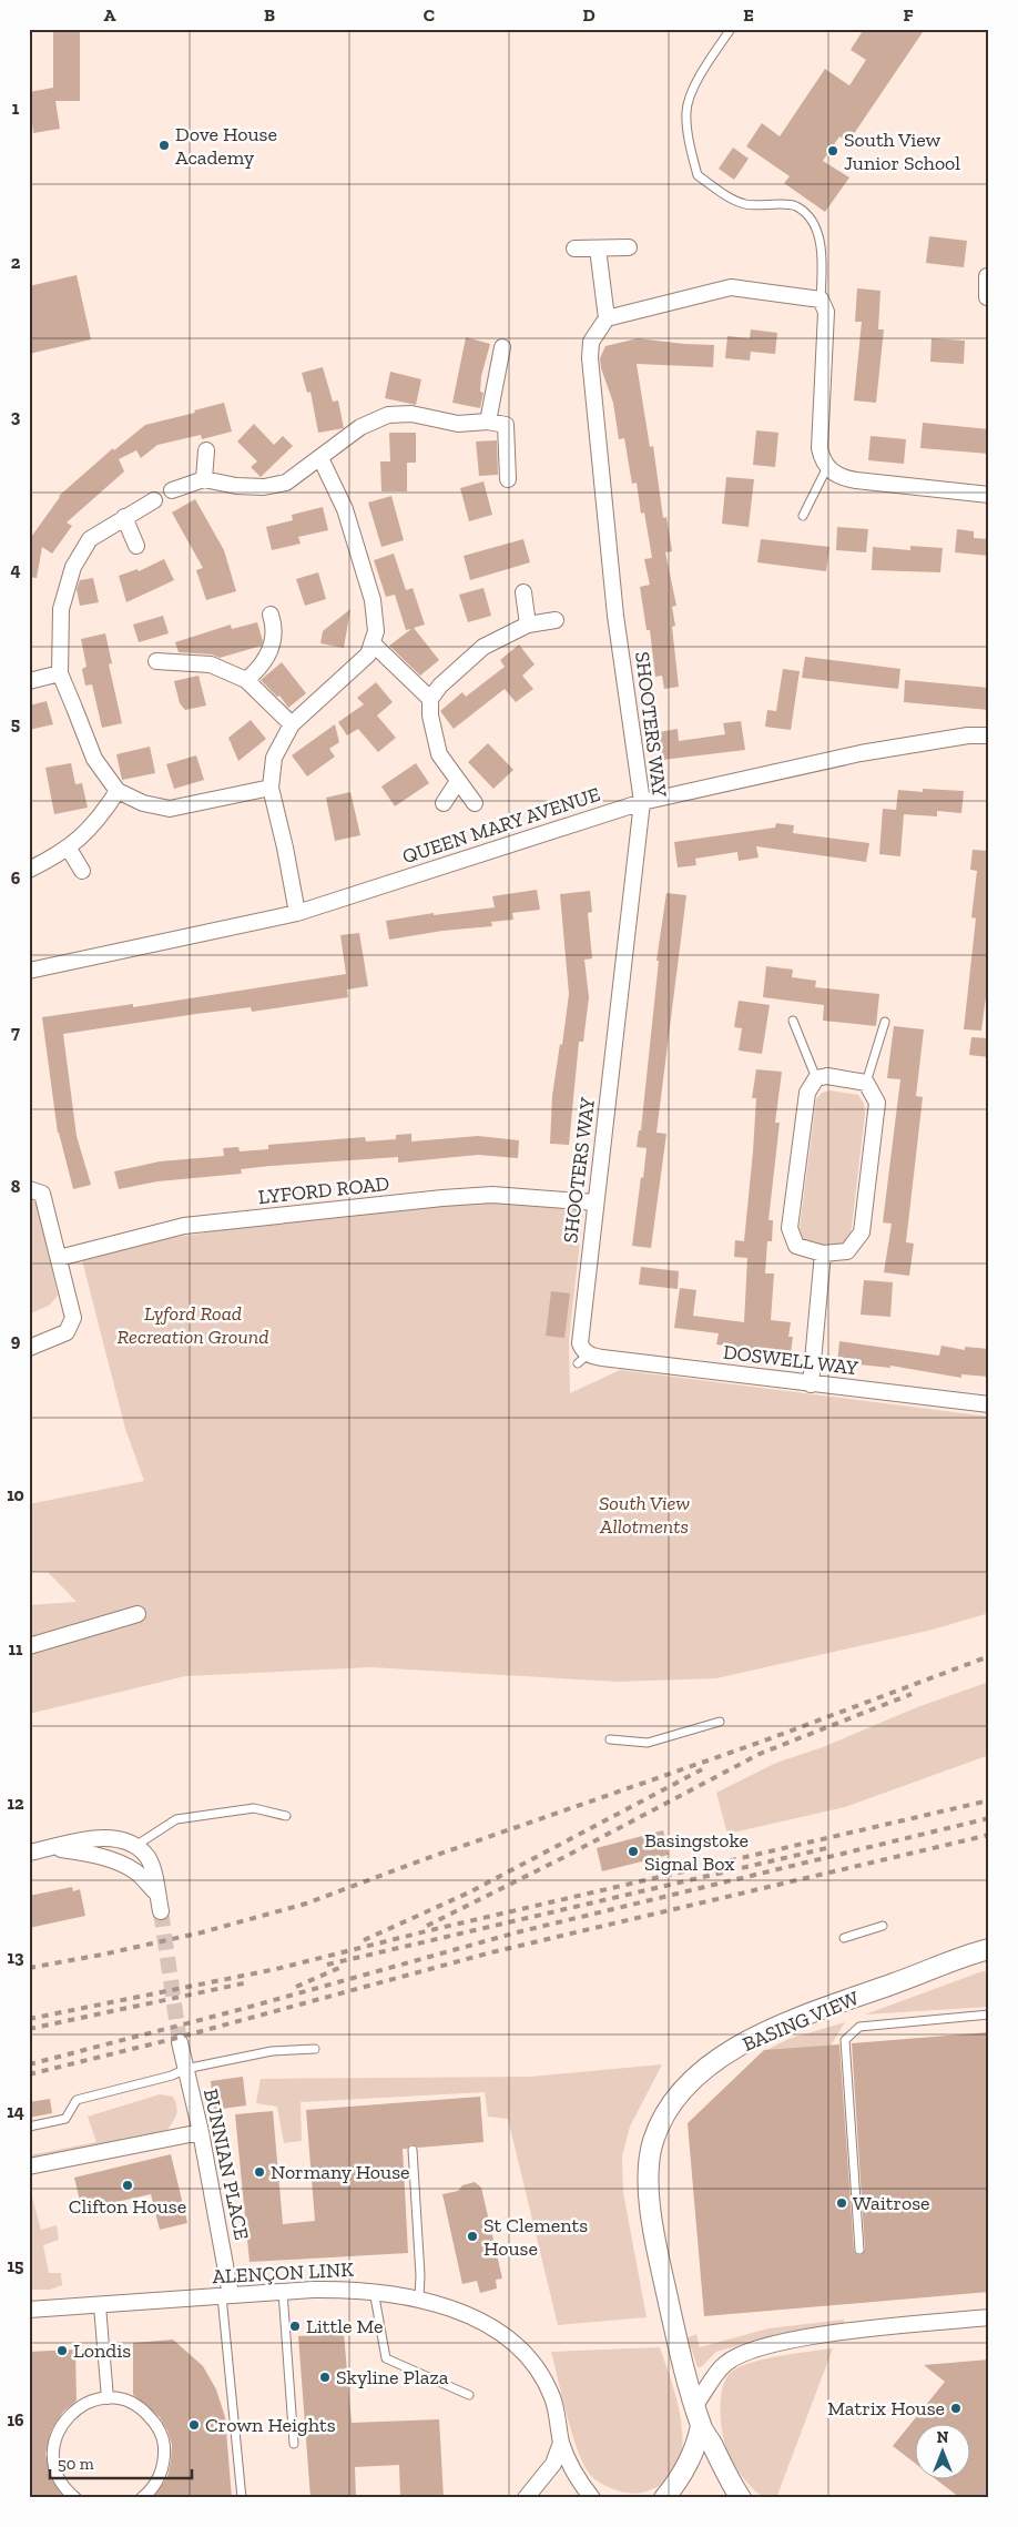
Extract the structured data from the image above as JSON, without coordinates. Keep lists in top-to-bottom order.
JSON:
{
  "streets": {
    "street": [
      "SHOOTERS WAY",
      "QUEEN MARY AVENUE",
      "LYFORD ROAD",
      "DOSWELL WAY",
      "BASING VIEW",
      "BUNNIAN PLACE",
      "ALENÇON LINK"
    ]
  },
  "crossings": [
    ["SHOOTERS WAY", "QUEEN MARY AVENUE"],
    ["SHOOTERS WAY", "LYFORD ROAD"],
    ["SHOOTERS WAY", "DOSWELL WAY"],
    ["BUNNIAN PLACE", "ALENÇON LINK"]
  ],
  "parks": ["Lyford Road Recreation Ground", "South View Allotments"],
  "places": [
    "Dove House Academy",
    "South View Junior School",
    "Basingstoke Signal Box",
    "Normany House",
    "Clifton House",
    "Waitrose",
    "St Clements House",
    "Little Me",
    "Londis",
    "Skyline Plaza",
    "Matrix House",
    "Crown Heights"
  ],
  "scale_bar": "50 m",
  "north": "top",
  "grid": {
    "columns": [
      "A",
      "B",
      "C",
      "D",
      "E",
      "F"
    ],
    "rows": [
      "1",
      "2",
      "3",
      "4",
      "5",
      "6",
      "7",
      "8",
      "9",
      "10",
      "11",
      "12",
      "13",
      "14",
      "15",
      "16"
    ]
  }
}
